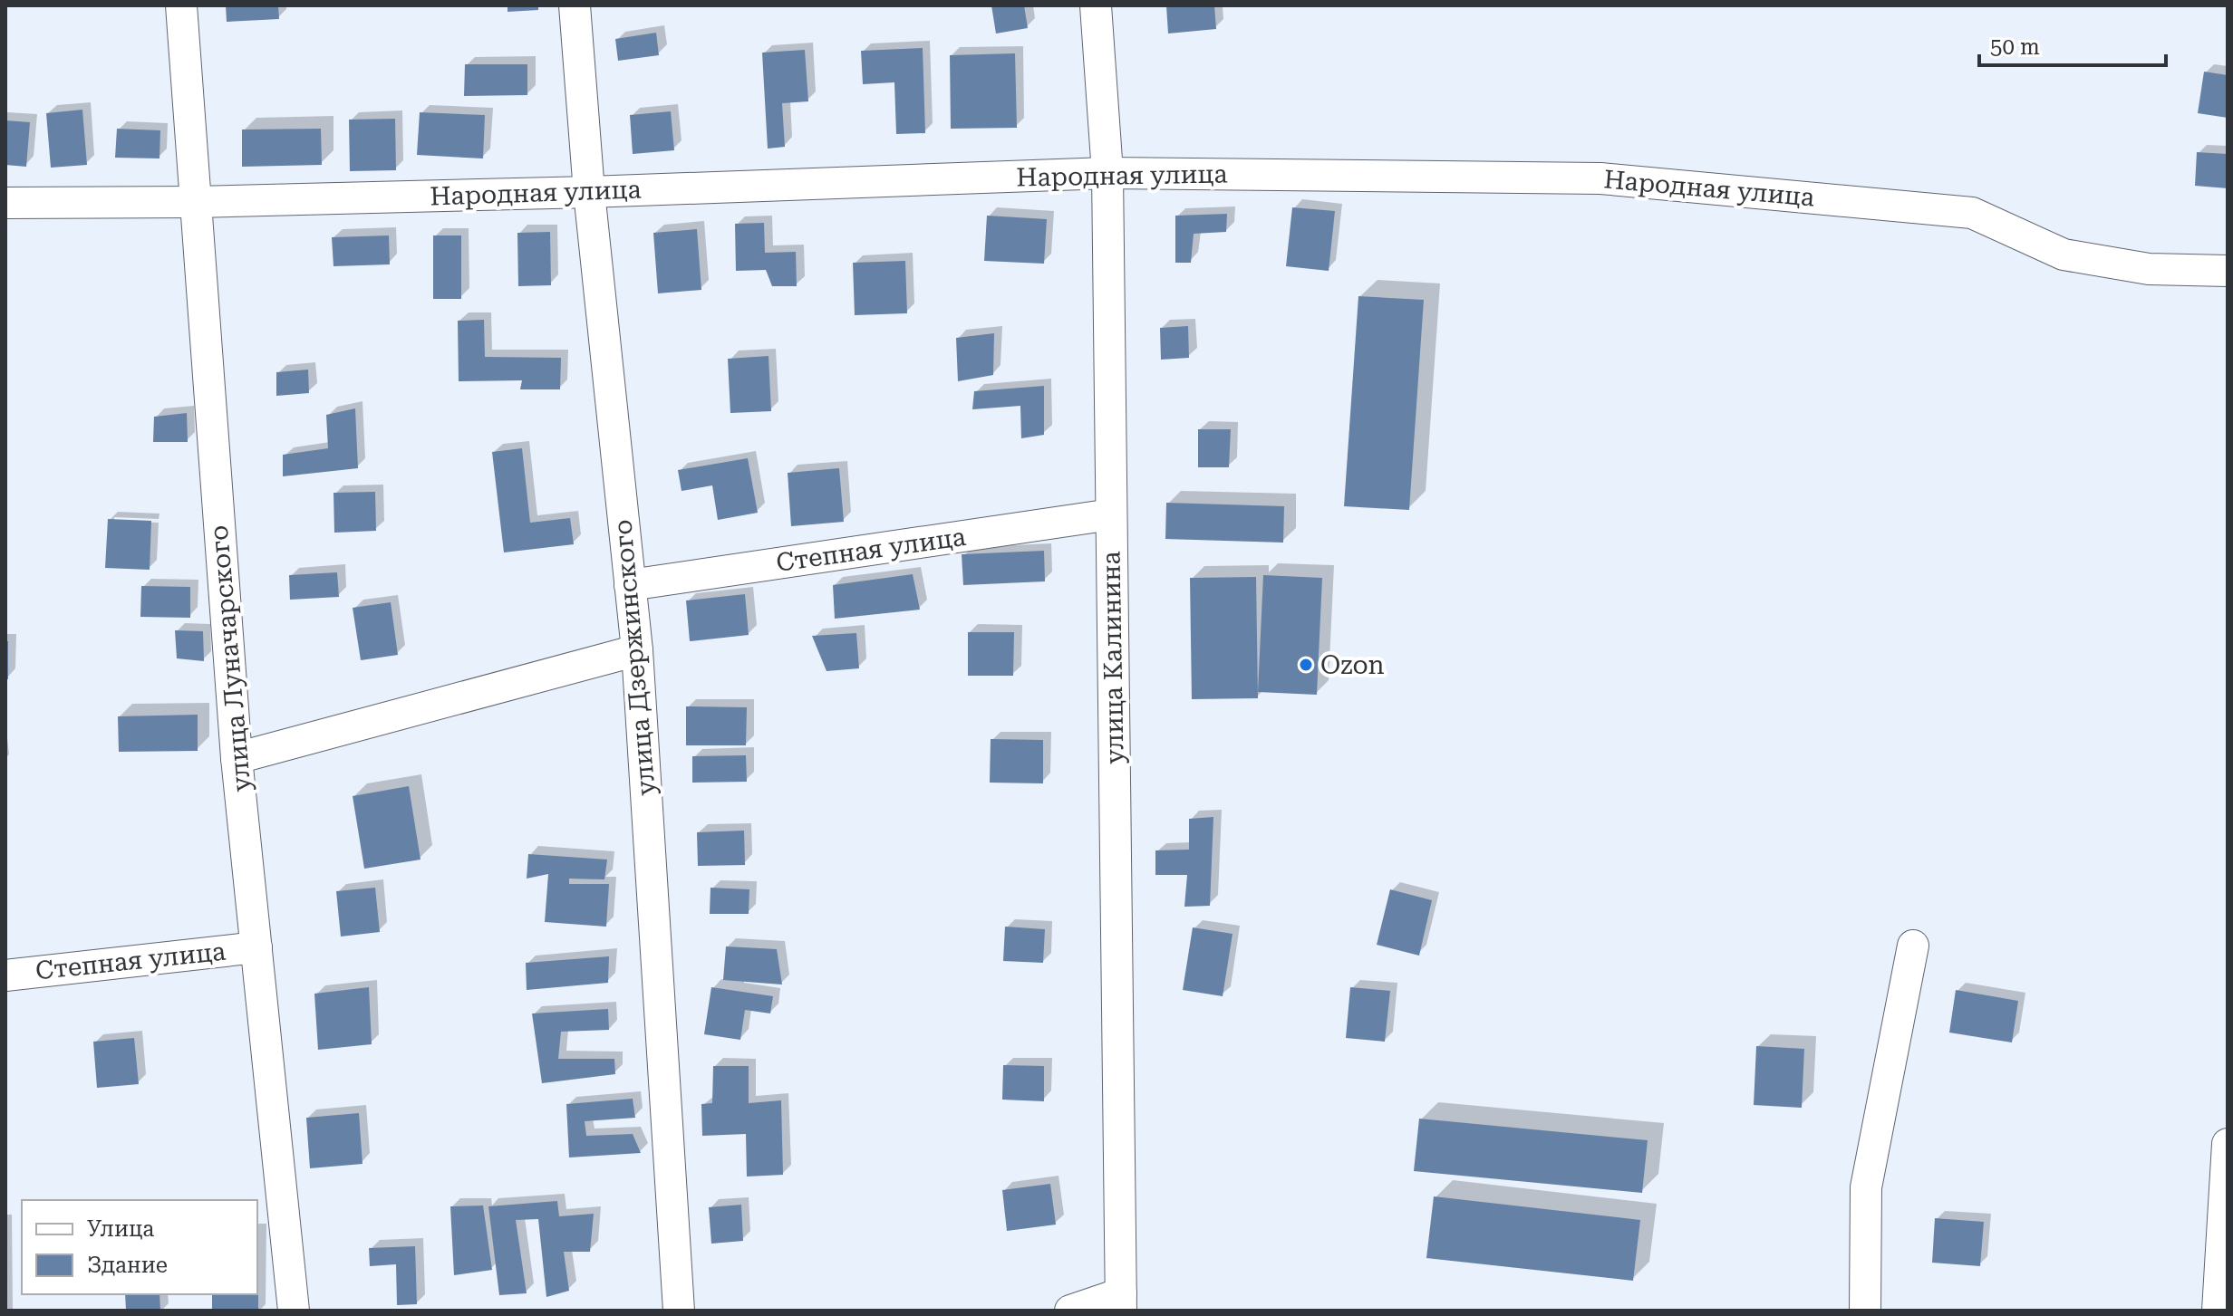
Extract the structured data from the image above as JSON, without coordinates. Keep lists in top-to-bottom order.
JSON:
{
  "streets": {
    "street": [
      "Народная улица",
      "Степная улица",
      "улица Дзержинского",
      "улица Калинина",
      "улица Луначарского"
    ]
  },
  "crossings": [
    ["Народная улица", "улица Дзержинского"],
    ["Народная улица", "улица Калинина"],
    ["Народная улица", "улица Луначарского"],
    ["Степная улица", "улица Дзержинского"],
    ["Степная улица", "улица Калинина"],
    ["Степная улица", "улица Луначарского"]
  ],
  "places": ["Ozon"],
  "legend": ["Улица", "Здание"],
  "scale_bar": "50 m"
}
